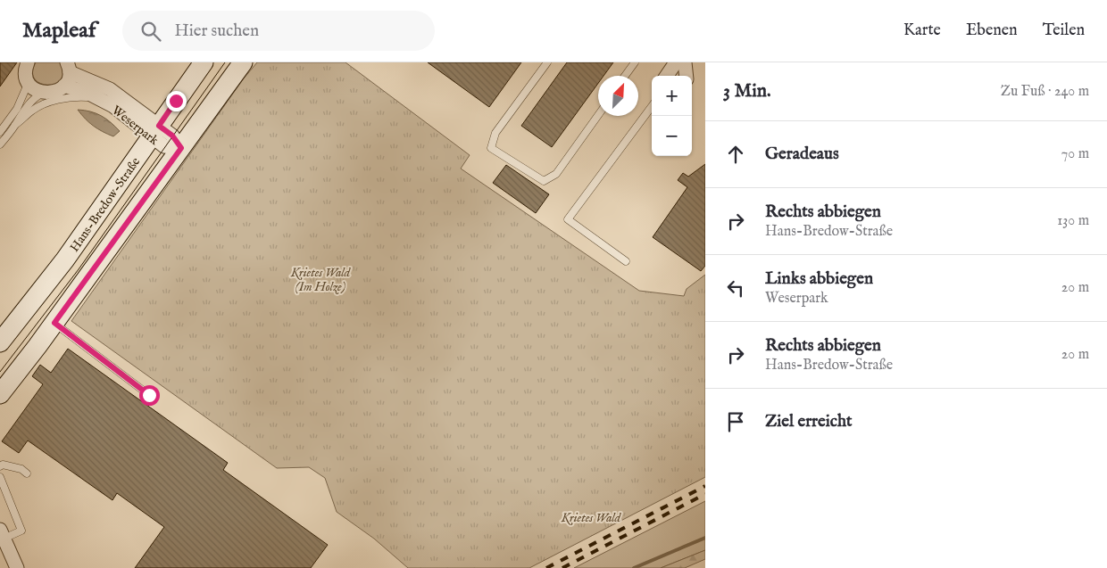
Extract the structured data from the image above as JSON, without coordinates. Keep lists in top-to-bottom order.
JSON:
{
  "streets": {
    "main road": ["Hans-Bredow-Straße"],
    "street": ["Weserpark"]
  },
  "crossings": [
    ["Weserpark", "Hans-Bredow-Straße"]
  ],
  "parks": ["Krietes Wald (Im Holze)", "Krietes Wald"],
  "north": "top right",
  "page": {
    "header": "Mapleaf",
    "search": "Hier suchen",
    "nav": ["Karte", "Ebenen", "Teilen"],
    "heading": ["3 Min.", "Zu Fuß · 240 m"],
    "map_buttons": ["+", "−"],
    "list": [
      ["Geradeaus", "70 m"],
      ["Rechts abbiegen", "Hans-Bredow-Straße", "130 m"],
      ["Links abbiegen", "Weserpark", "20 m"],
      ["Rechts abbiegen", "Hans-Bredow-Straße", "20 m"],
      "Ziel erreicht"
    ]
  }
}
